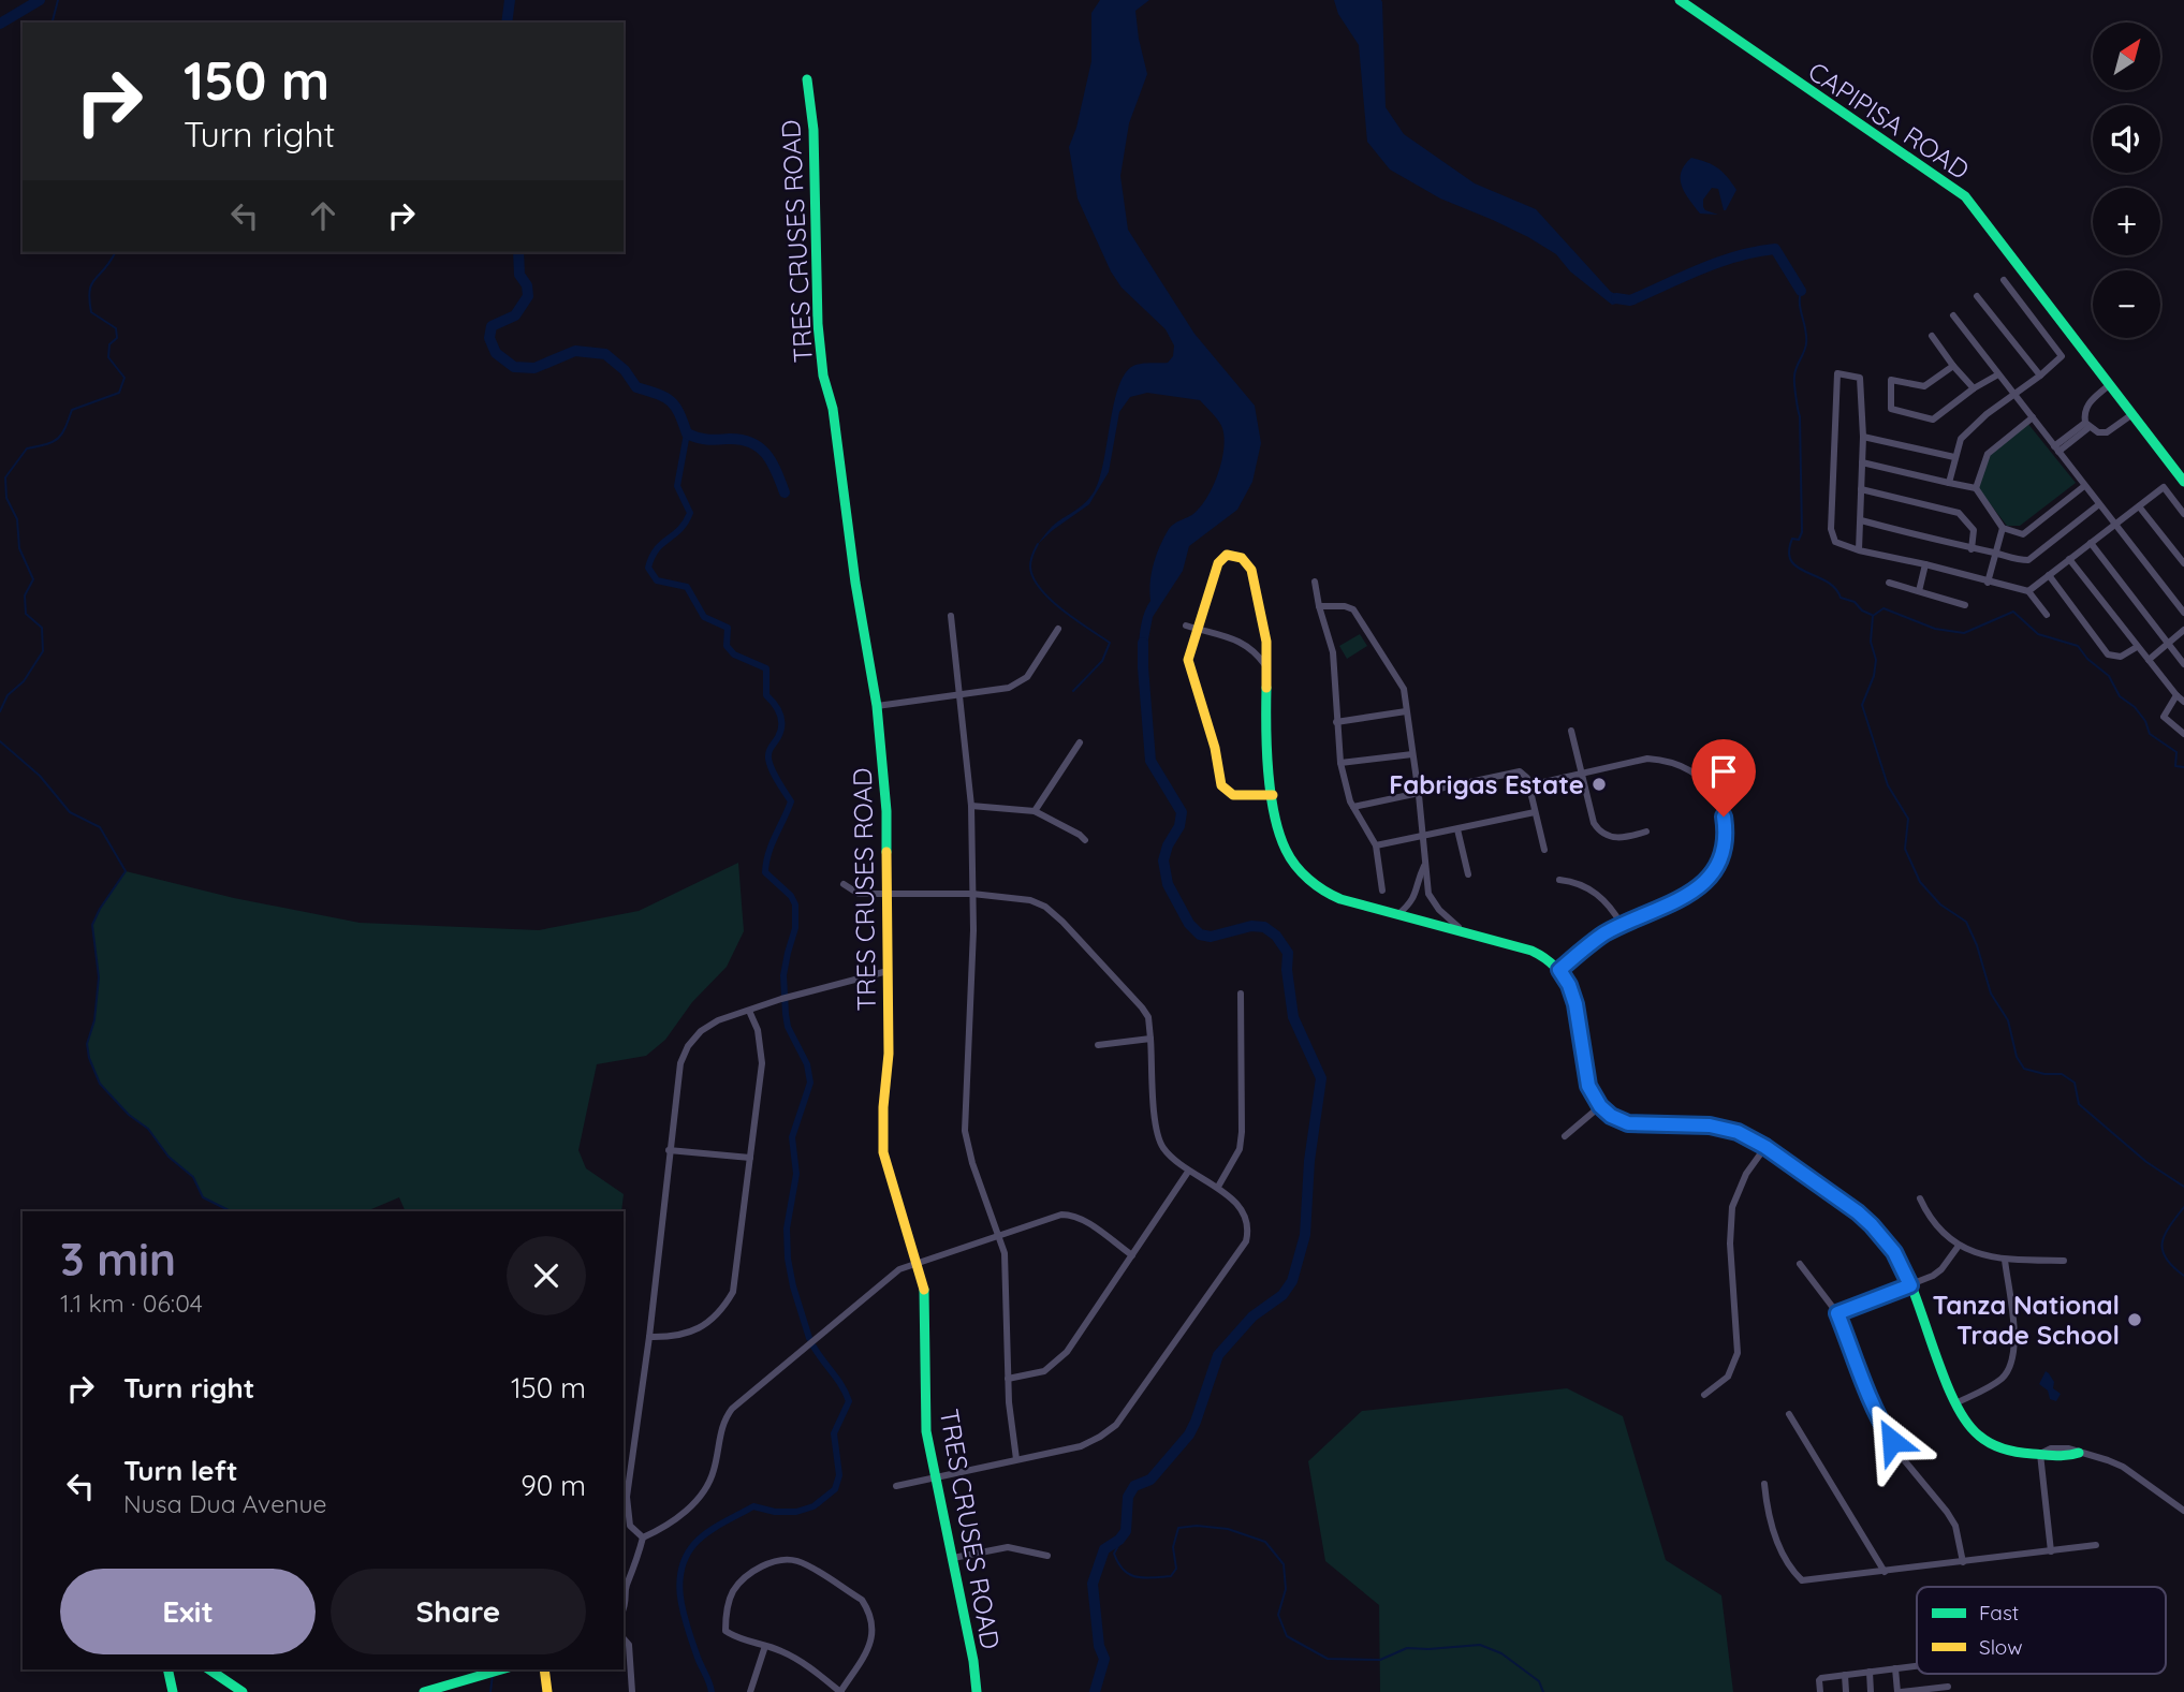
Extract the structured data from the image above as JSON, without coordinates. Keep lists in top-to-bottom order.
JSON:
{
  "streets": {
    "main road": ["CAPIPISA ROAD", "TRES CRUSES ROAD"]
  },
  "places": ["Fabrigas Estate", "Tanza National Trade School"],
  "legend": ["Fast", "Slow"],
  "north": "top right",
  "page": {
    "map_buttons": ["+", "−"],
    "turn": ["150 m", "Turn right"],
    "heading": ["3 min", "1.1 km · 06:04"],
    "list": [
      {
        "name": "Turn right",
        "value": "150 m"
      },
      {
        "name": "Turn left",
        "note": "Nusa Dua Avenue",
        "value": "90 m"
      }
    ],
    "buttons": ["Exit", "Share"]
  }
}
